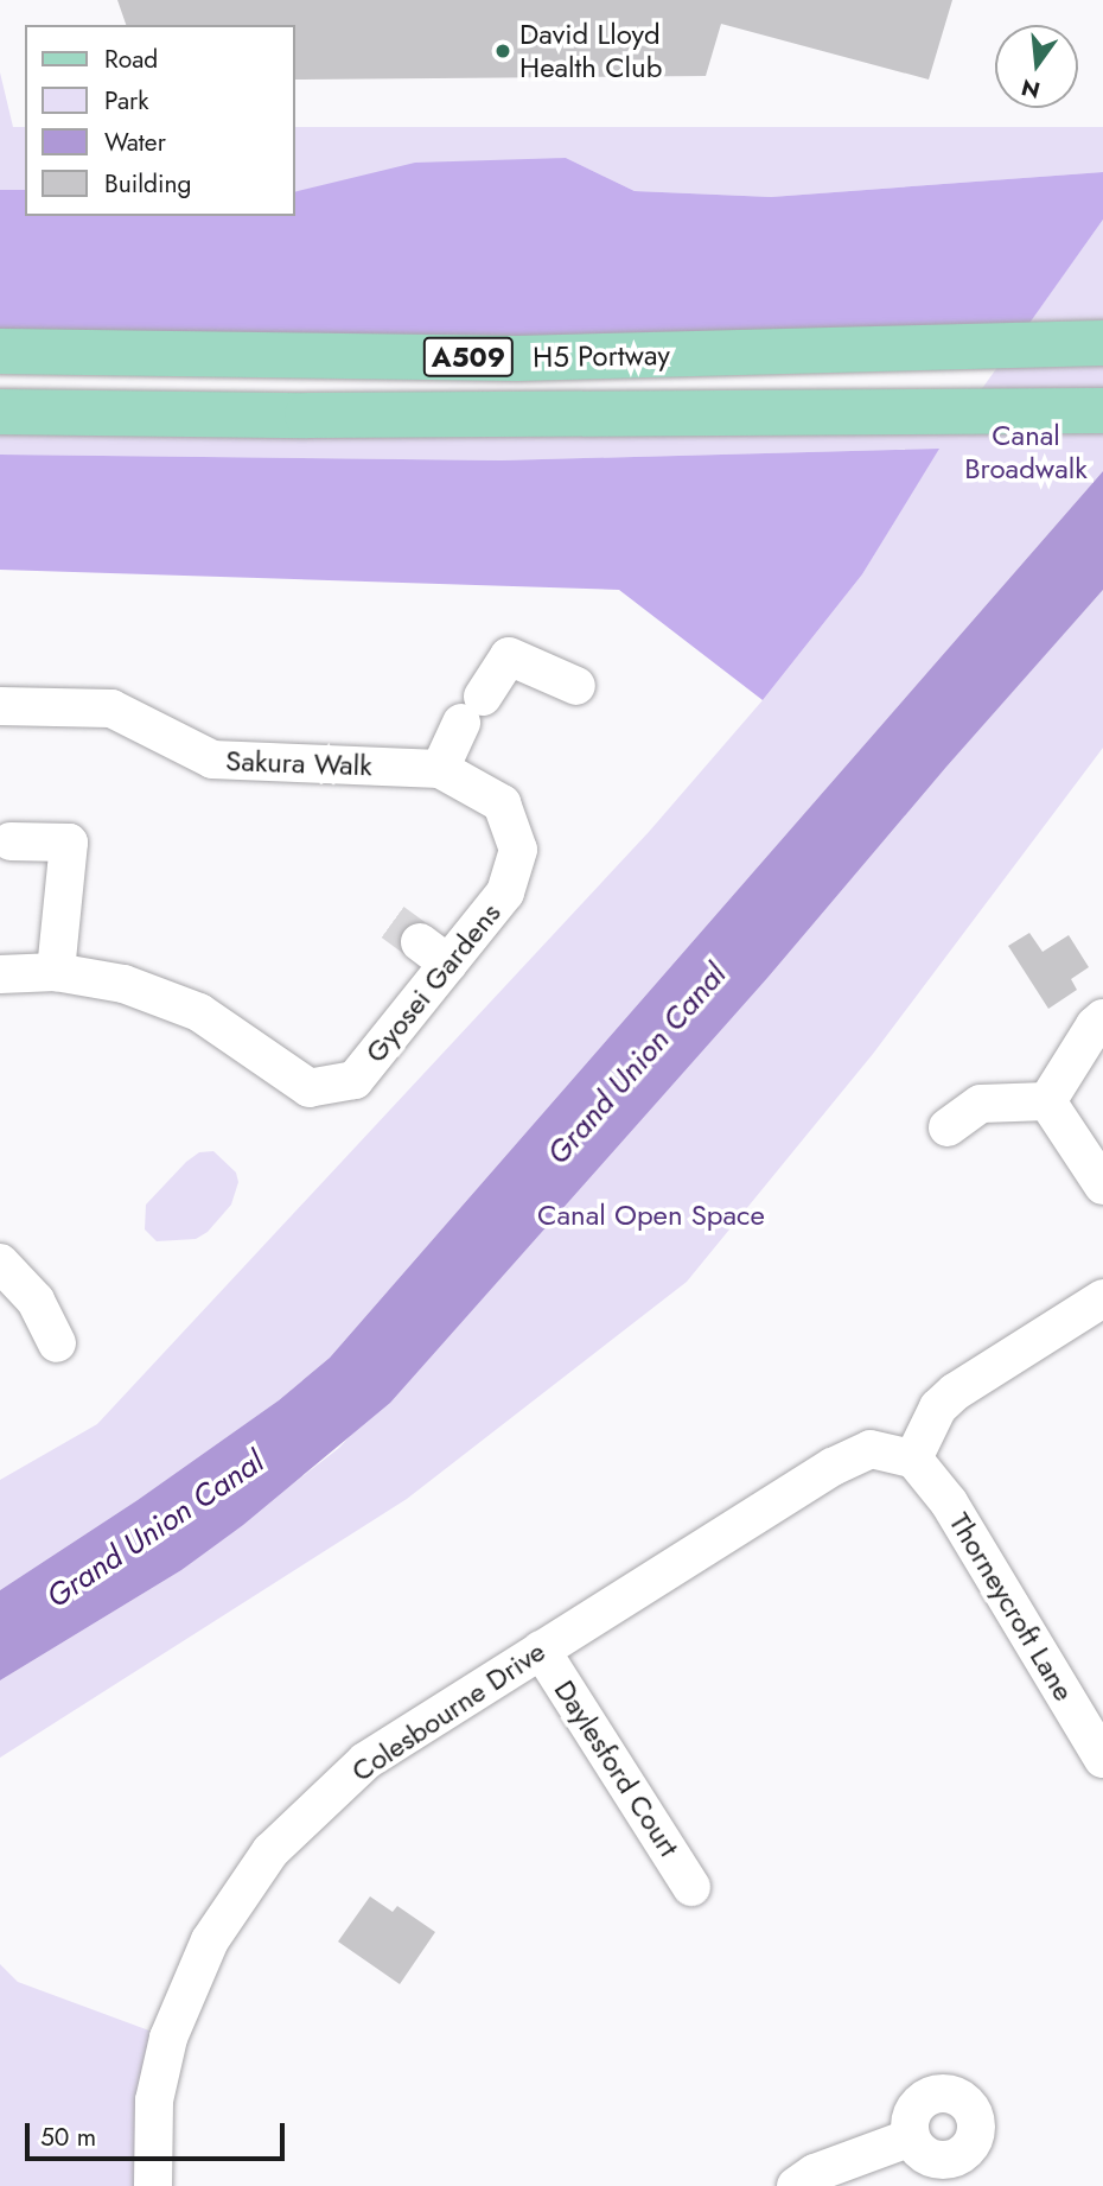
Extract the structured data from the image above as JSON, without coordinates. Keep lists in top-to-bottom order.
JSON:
{
  "streets": {
    "main road": ["H5 Portway", "A509"],
    "street": [
      "Sakura Walk",
      "Gyosei Gardens",
      "Thorneycroft Lane",
      "Colesbourne Drive",
      "Daylesford Court"
    ]
  },
  "crossings": [
    ["Sakura Walk", "Gyosei Gardens"],
    ["Thorneycroft Lane", "Colesbourne Drive"],
    ["Colesbourne Drive", "Daylesford Court"]
  ],
  "water": ["Grand Union Canal"],
  "parks": ["Canal Broadwalk", "Canal Open Space"],
  "places": ["David Lloyd Health Club"],
  "legend": [
    "Road",
    "Park",
    "Water",
    "Building"
  ],
  "scale_bar": "50 m",
  "north": "bottom"
}
